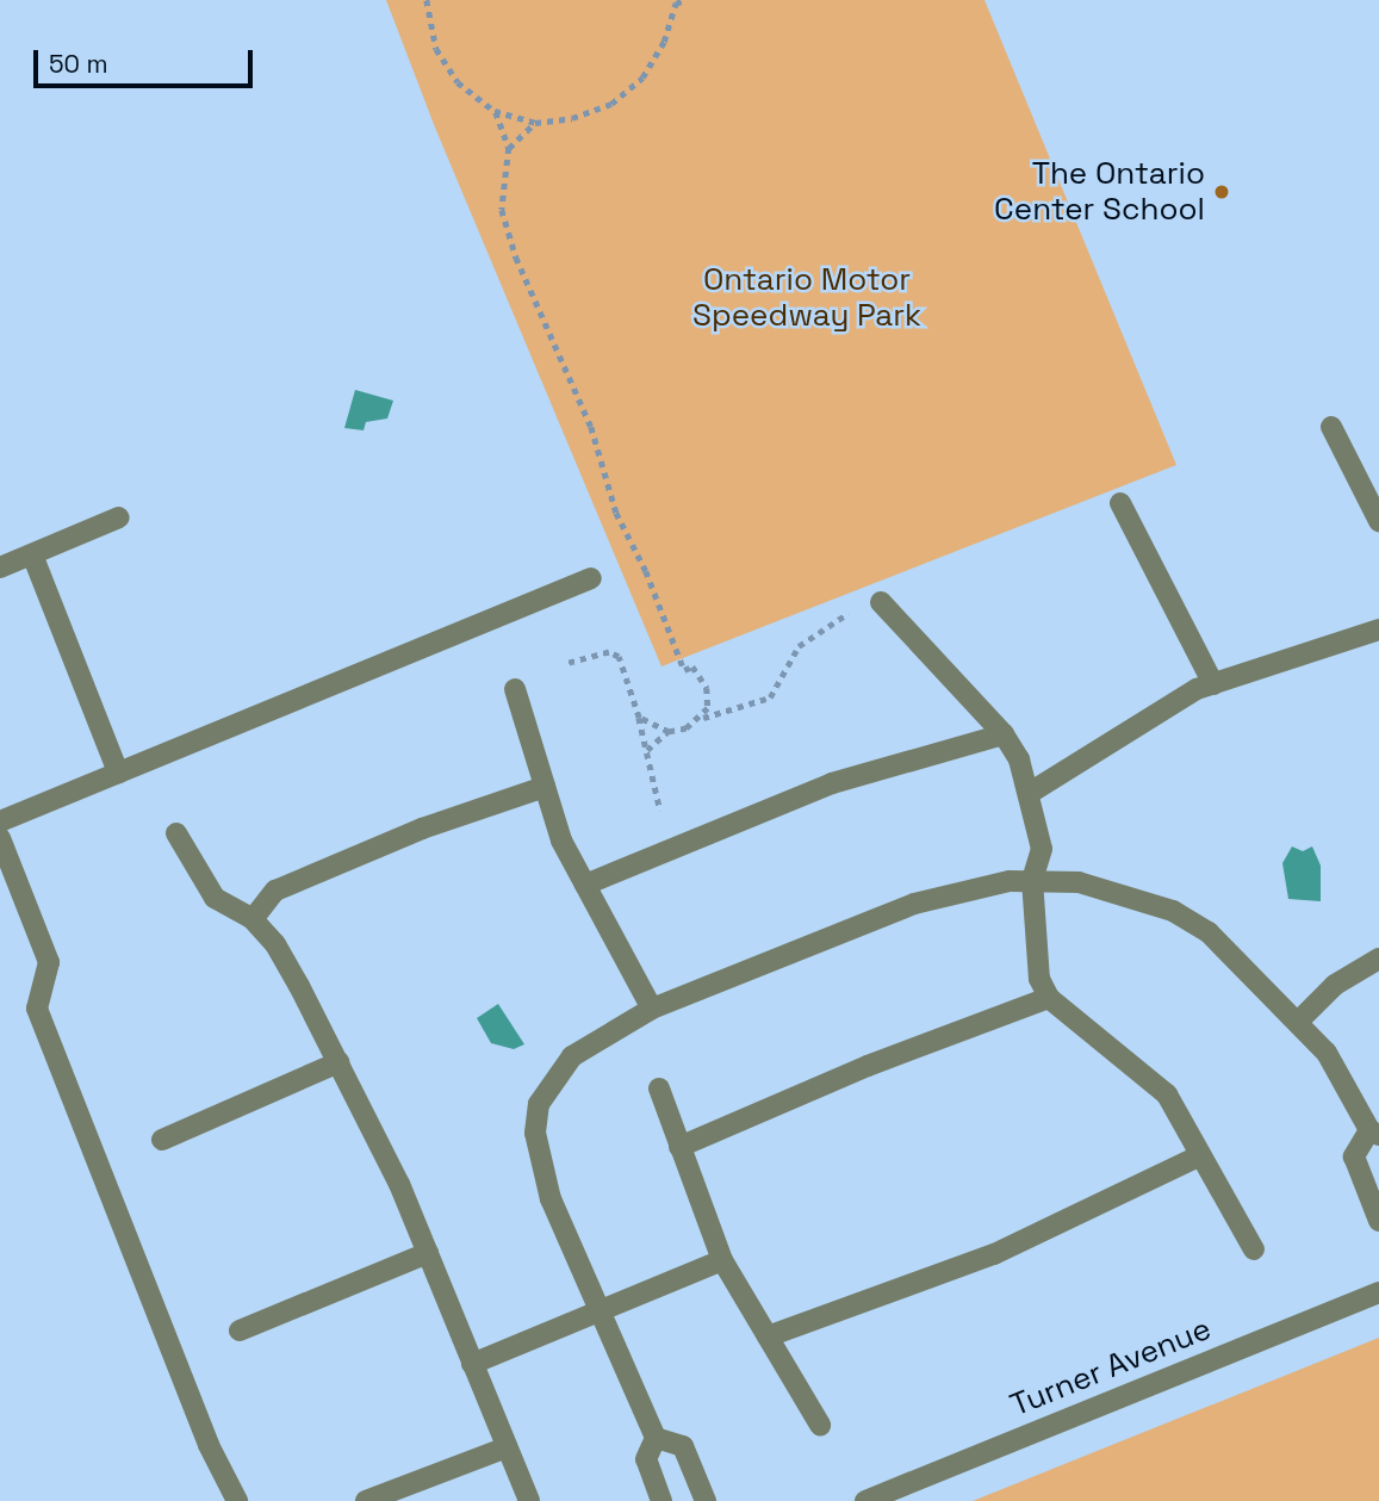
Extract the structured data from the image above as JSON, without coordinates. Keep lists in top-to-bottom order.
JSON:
{
  "streets": {
    "street": ["Turner Avenue"]
  },
  "parks": ["Ontario Motor Speedway Park"],
  "places": ["The Ontario Center School"],
  "scale_bar": "50 m"
}
